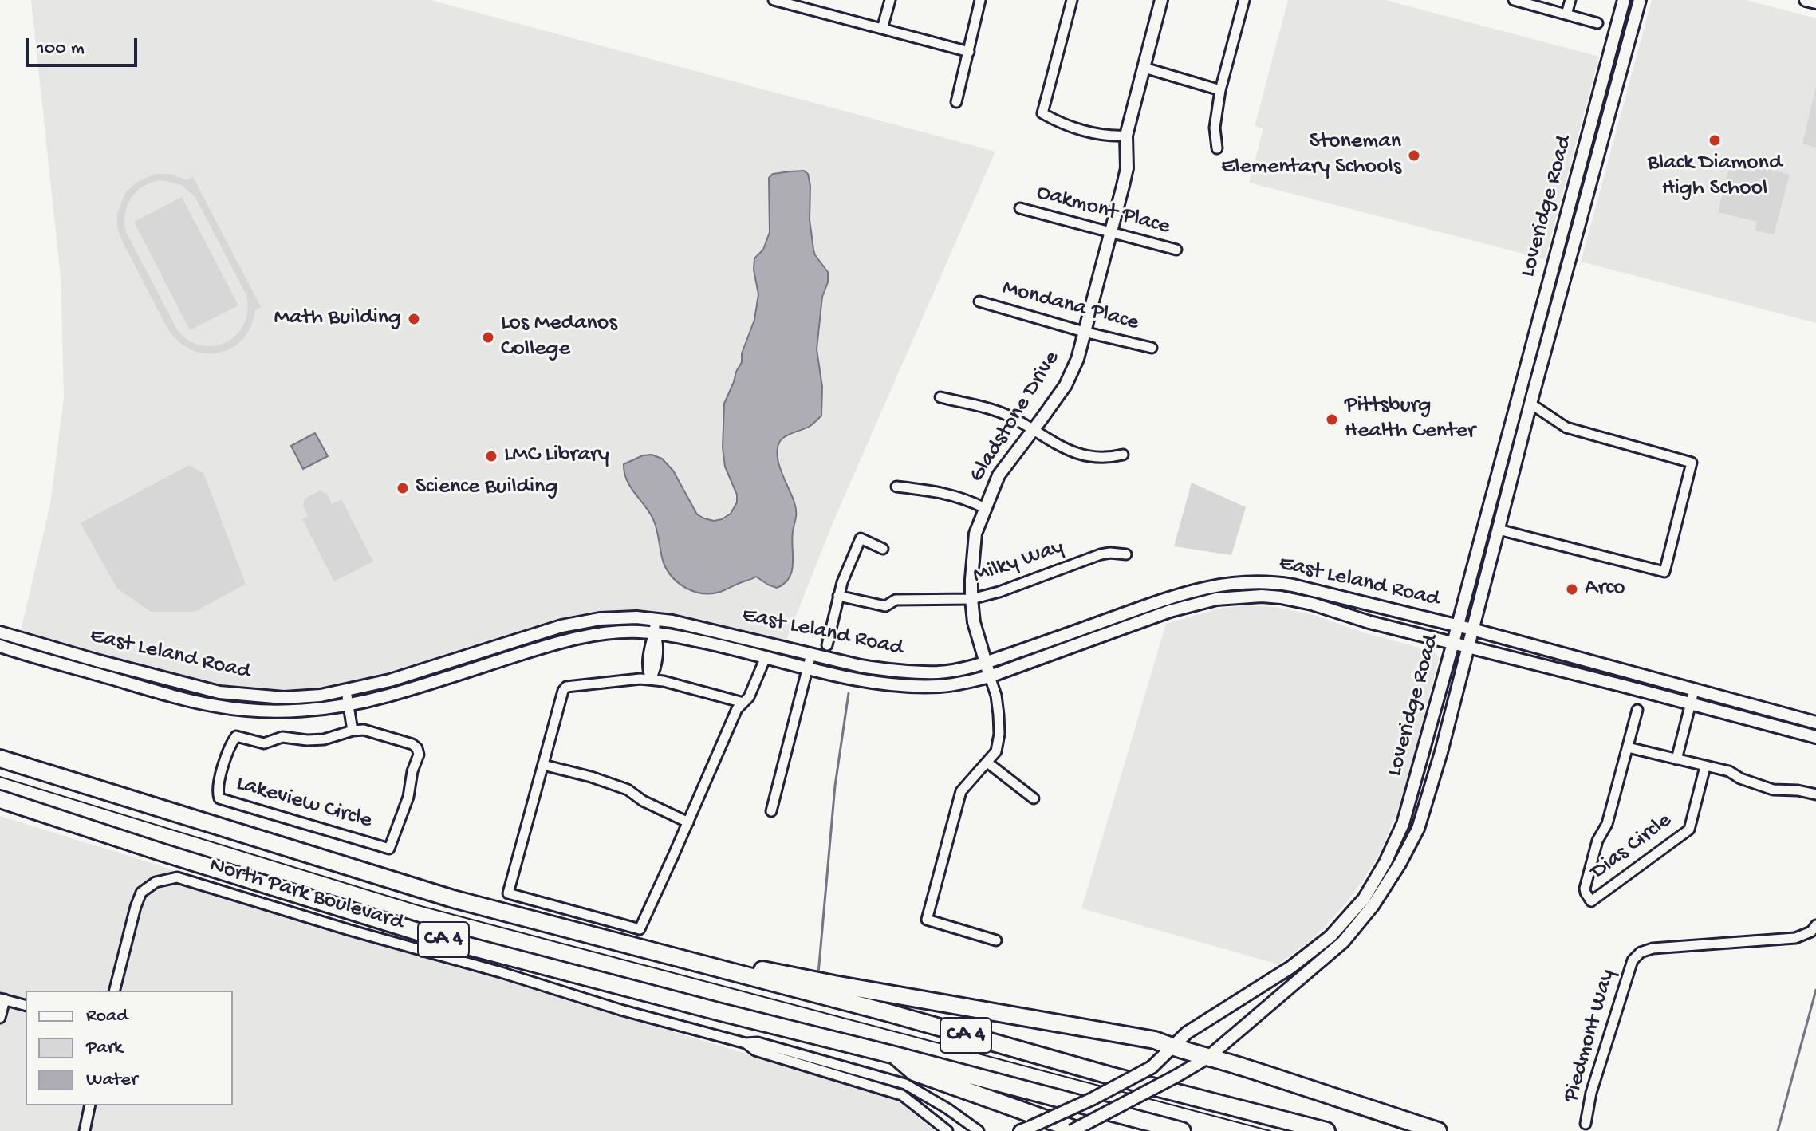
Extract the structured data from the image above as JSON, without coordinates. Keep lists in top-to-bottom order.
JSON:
{
  "streets": {
    "highway": ["CA 4"],
    "main road": ["Loveridge Road", "Gladstone Drive", "East Leland Road"],
    "street": [
      "Oakmont Place",
      "Mondana Place",
      "Milky Way",
      "Lakeview Circle",
      "Dias Circle",
      "North Park Boulevard",
      "Piedmont Way"
    ]
  },
  "crossings": [
    ["Loveridge Road", "East Leland Road"],
    ["Oakmont Place", "Gladstone Drive"],
    ["Mondana Place", "Gladstone Drive"],
    ["Gladstone Drive", "Milky Way"],
    ["Gladstone Drive", "East Leland Road"]
  ],
  "places": [
    "Black Diamond High School",
    "Stoneman Elementary Schools",
    "Math Building",
    "Los Medanos College",
    "Pittsburg Health Center",
    "LMC Library",
    "Science Building",
    "Arco"
  ],
  "legend": ["Road", "Park", "Water"],
  "scale_bar": "100 m"
}
